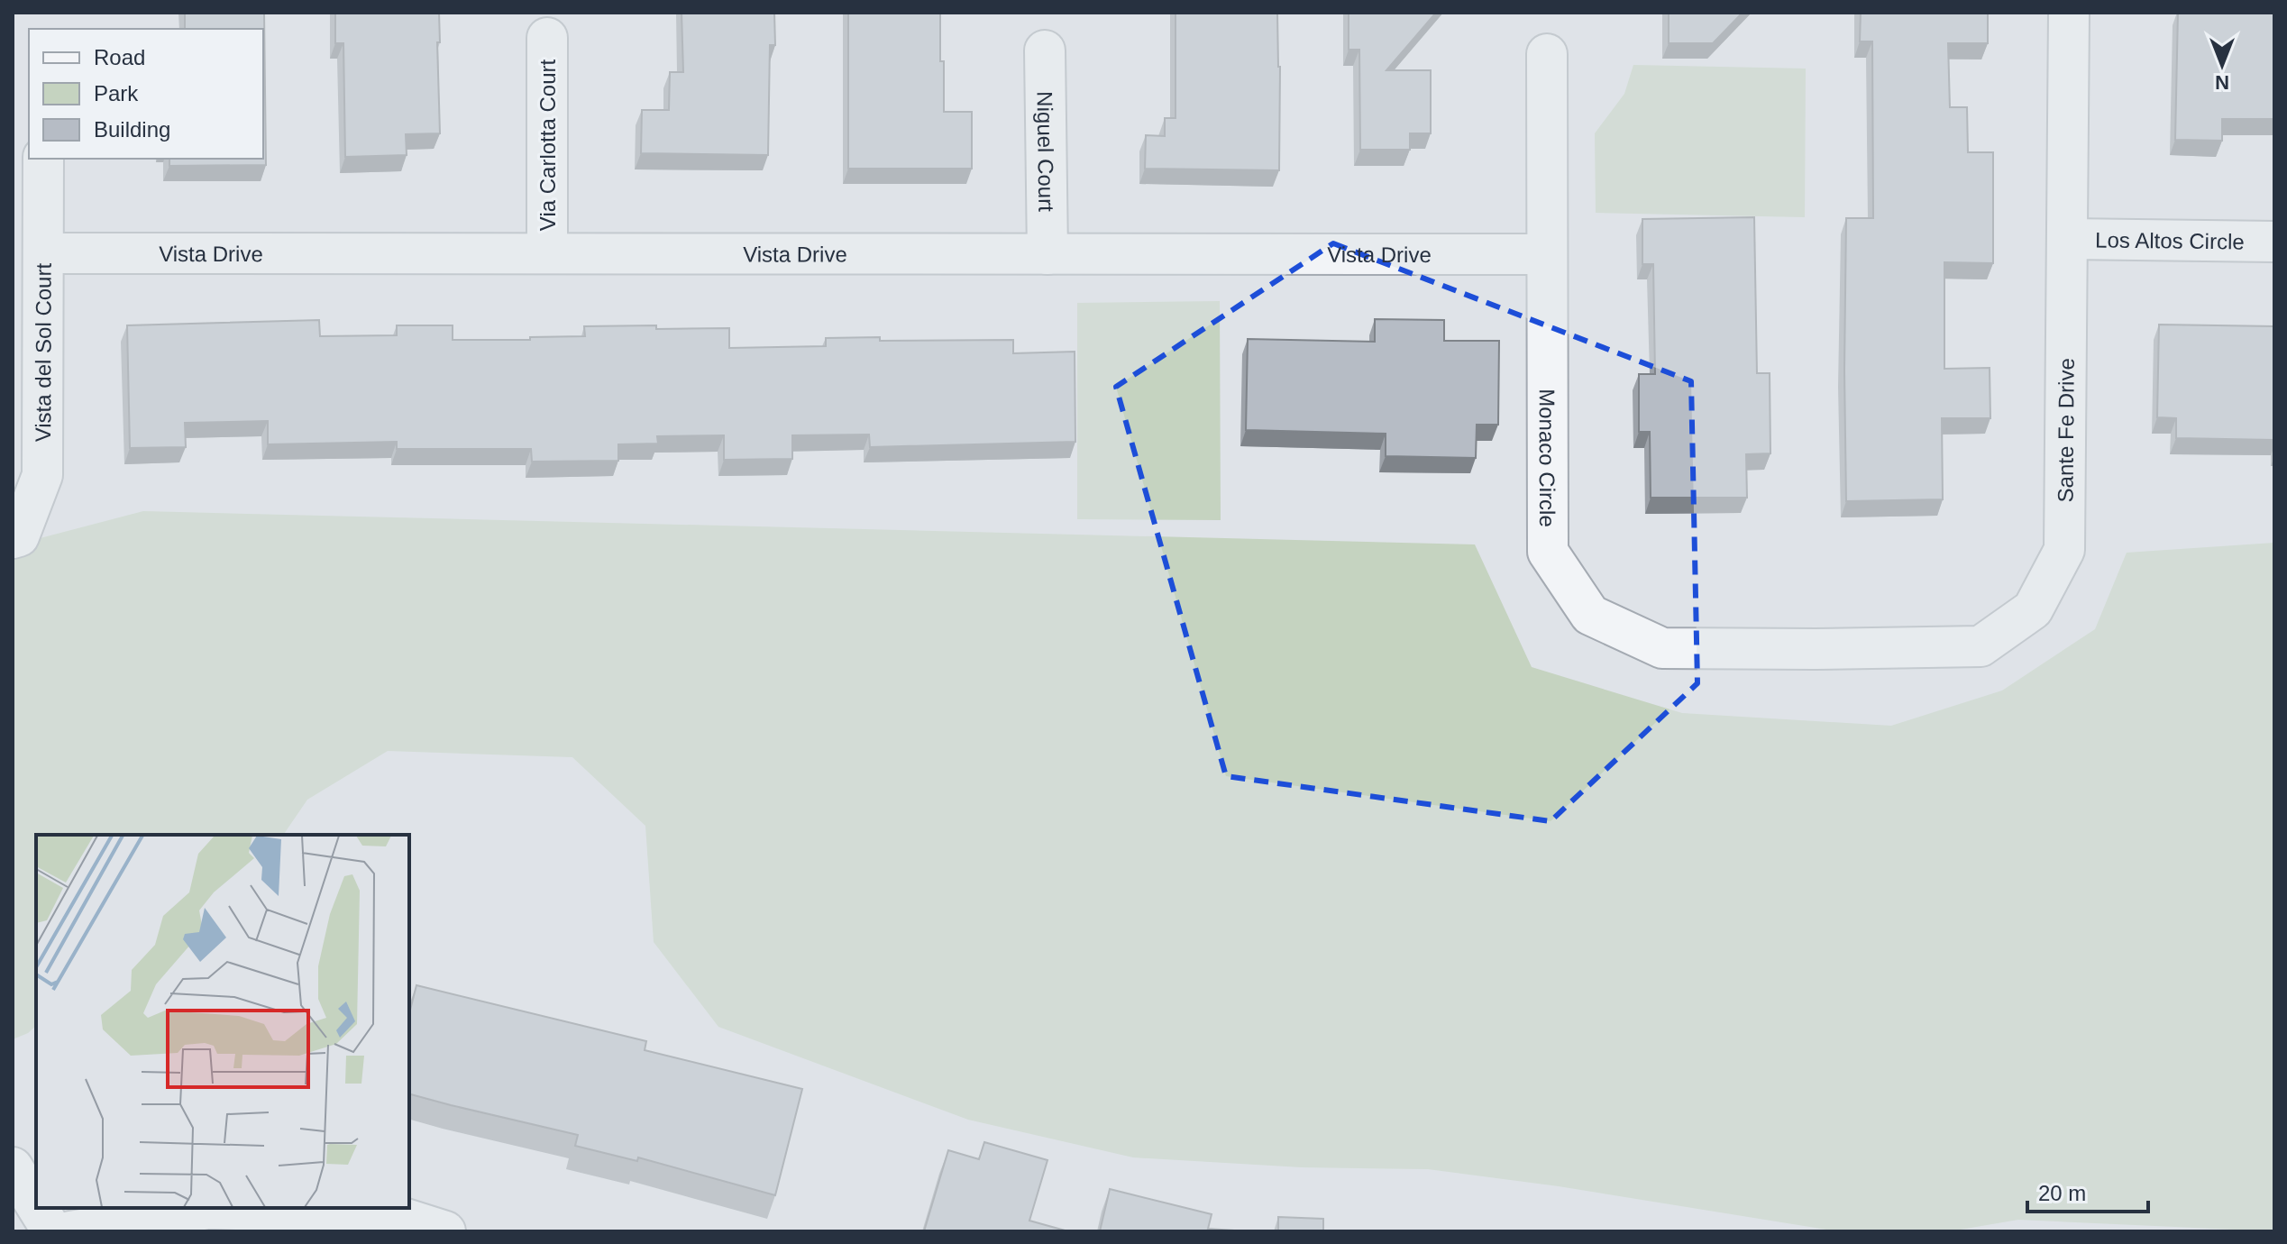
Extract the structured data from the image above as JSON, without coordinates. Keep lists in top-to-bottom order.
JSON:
{
  "streets": {
    "street": [
      "Via Carlotta Court",
      "Niguel Court",
      "Los Altos Circle",
      "Vista Drive",
      "Vista del Sol Court",
      "Sante Fe Drive",
      "Monaco Circle"
    ]
  },
  "crossings": [
    ["Via Carlotta Court", "Vista Drive"],
    ["Niguel Court", "Vista Drive"],
    ["Los Altos Circle", "Sante Fe Drive"],
    ["Vista Drive", "Vista del Sol Court"],
    ["Vista Drive", "Monaco Circle"],
    ["Sante Fe Drive", "Monaco Circle"]
  ],
  "legend": ["Road", "Park", "Building"],
  "scale_bar": "20 m",
  "north": "bottom"
}
